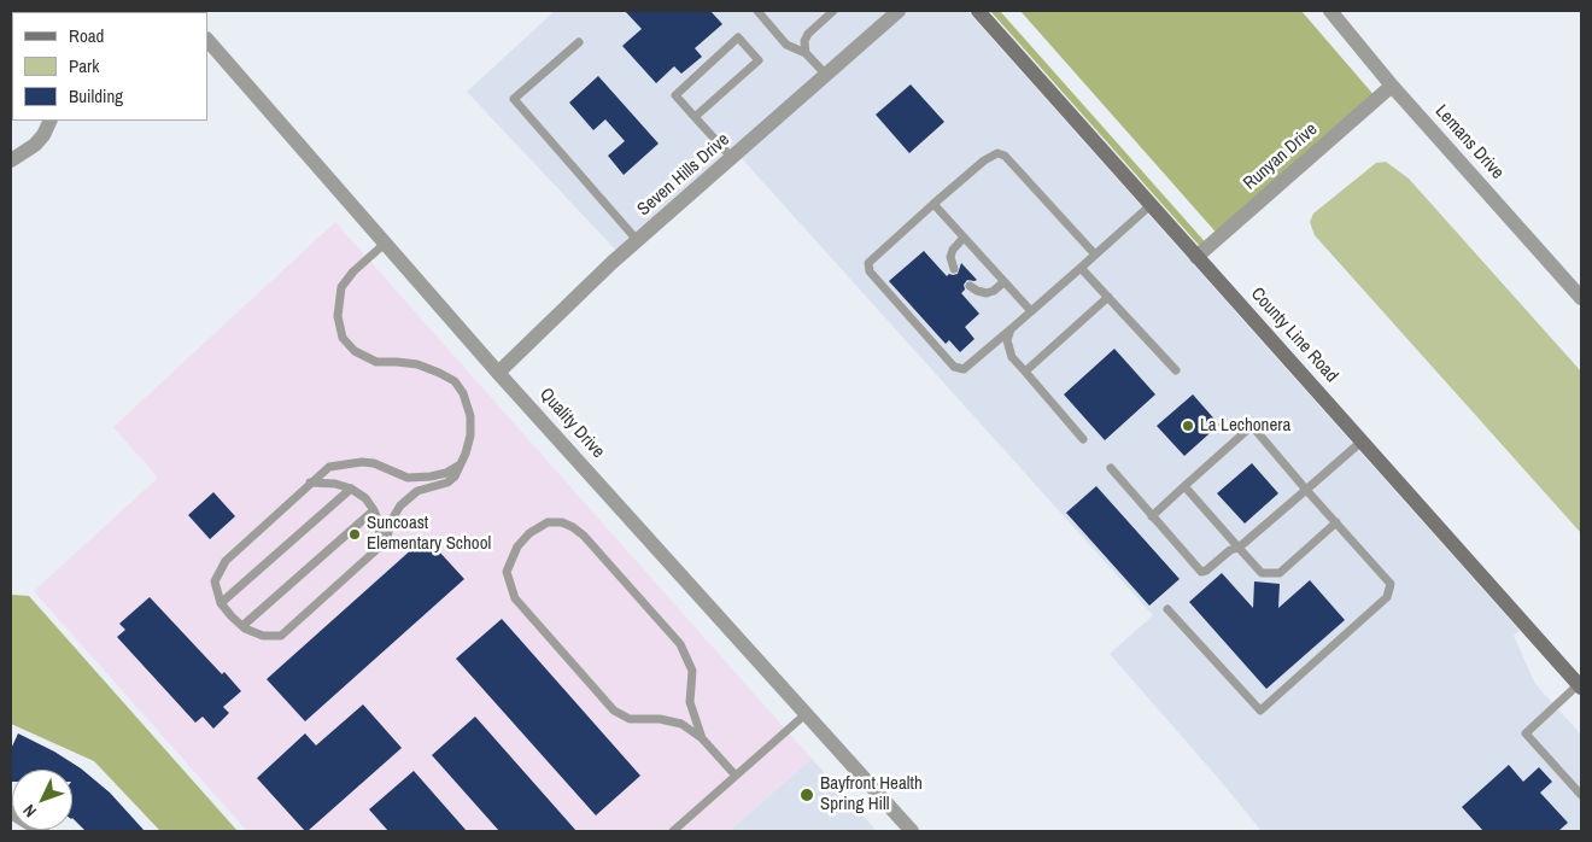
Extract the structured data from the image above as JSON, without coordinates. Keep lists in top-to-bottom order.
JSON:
{
  "streets": {
    "main road": ["County Line Road"],
    "street": [
      "Lemans Drive",
      "Runyan Drive",
      "Seven Hills Drive",
      "Quality Drive"
    ]
  },
  "crossings": [
    ["Lemans Drive", "Runyan Drive"],
    ["Runyan Drive", "County Line Road"],
    ["Seven Hills Drive", "Quality Drive"]
  ],
  "places": ["La Lechonera", "Suncoast Elementary School", "Bayfront Health Spring Hill"],
  "legend": ["Road", "Park", "Building"],
  "north": "bottom left"
}
